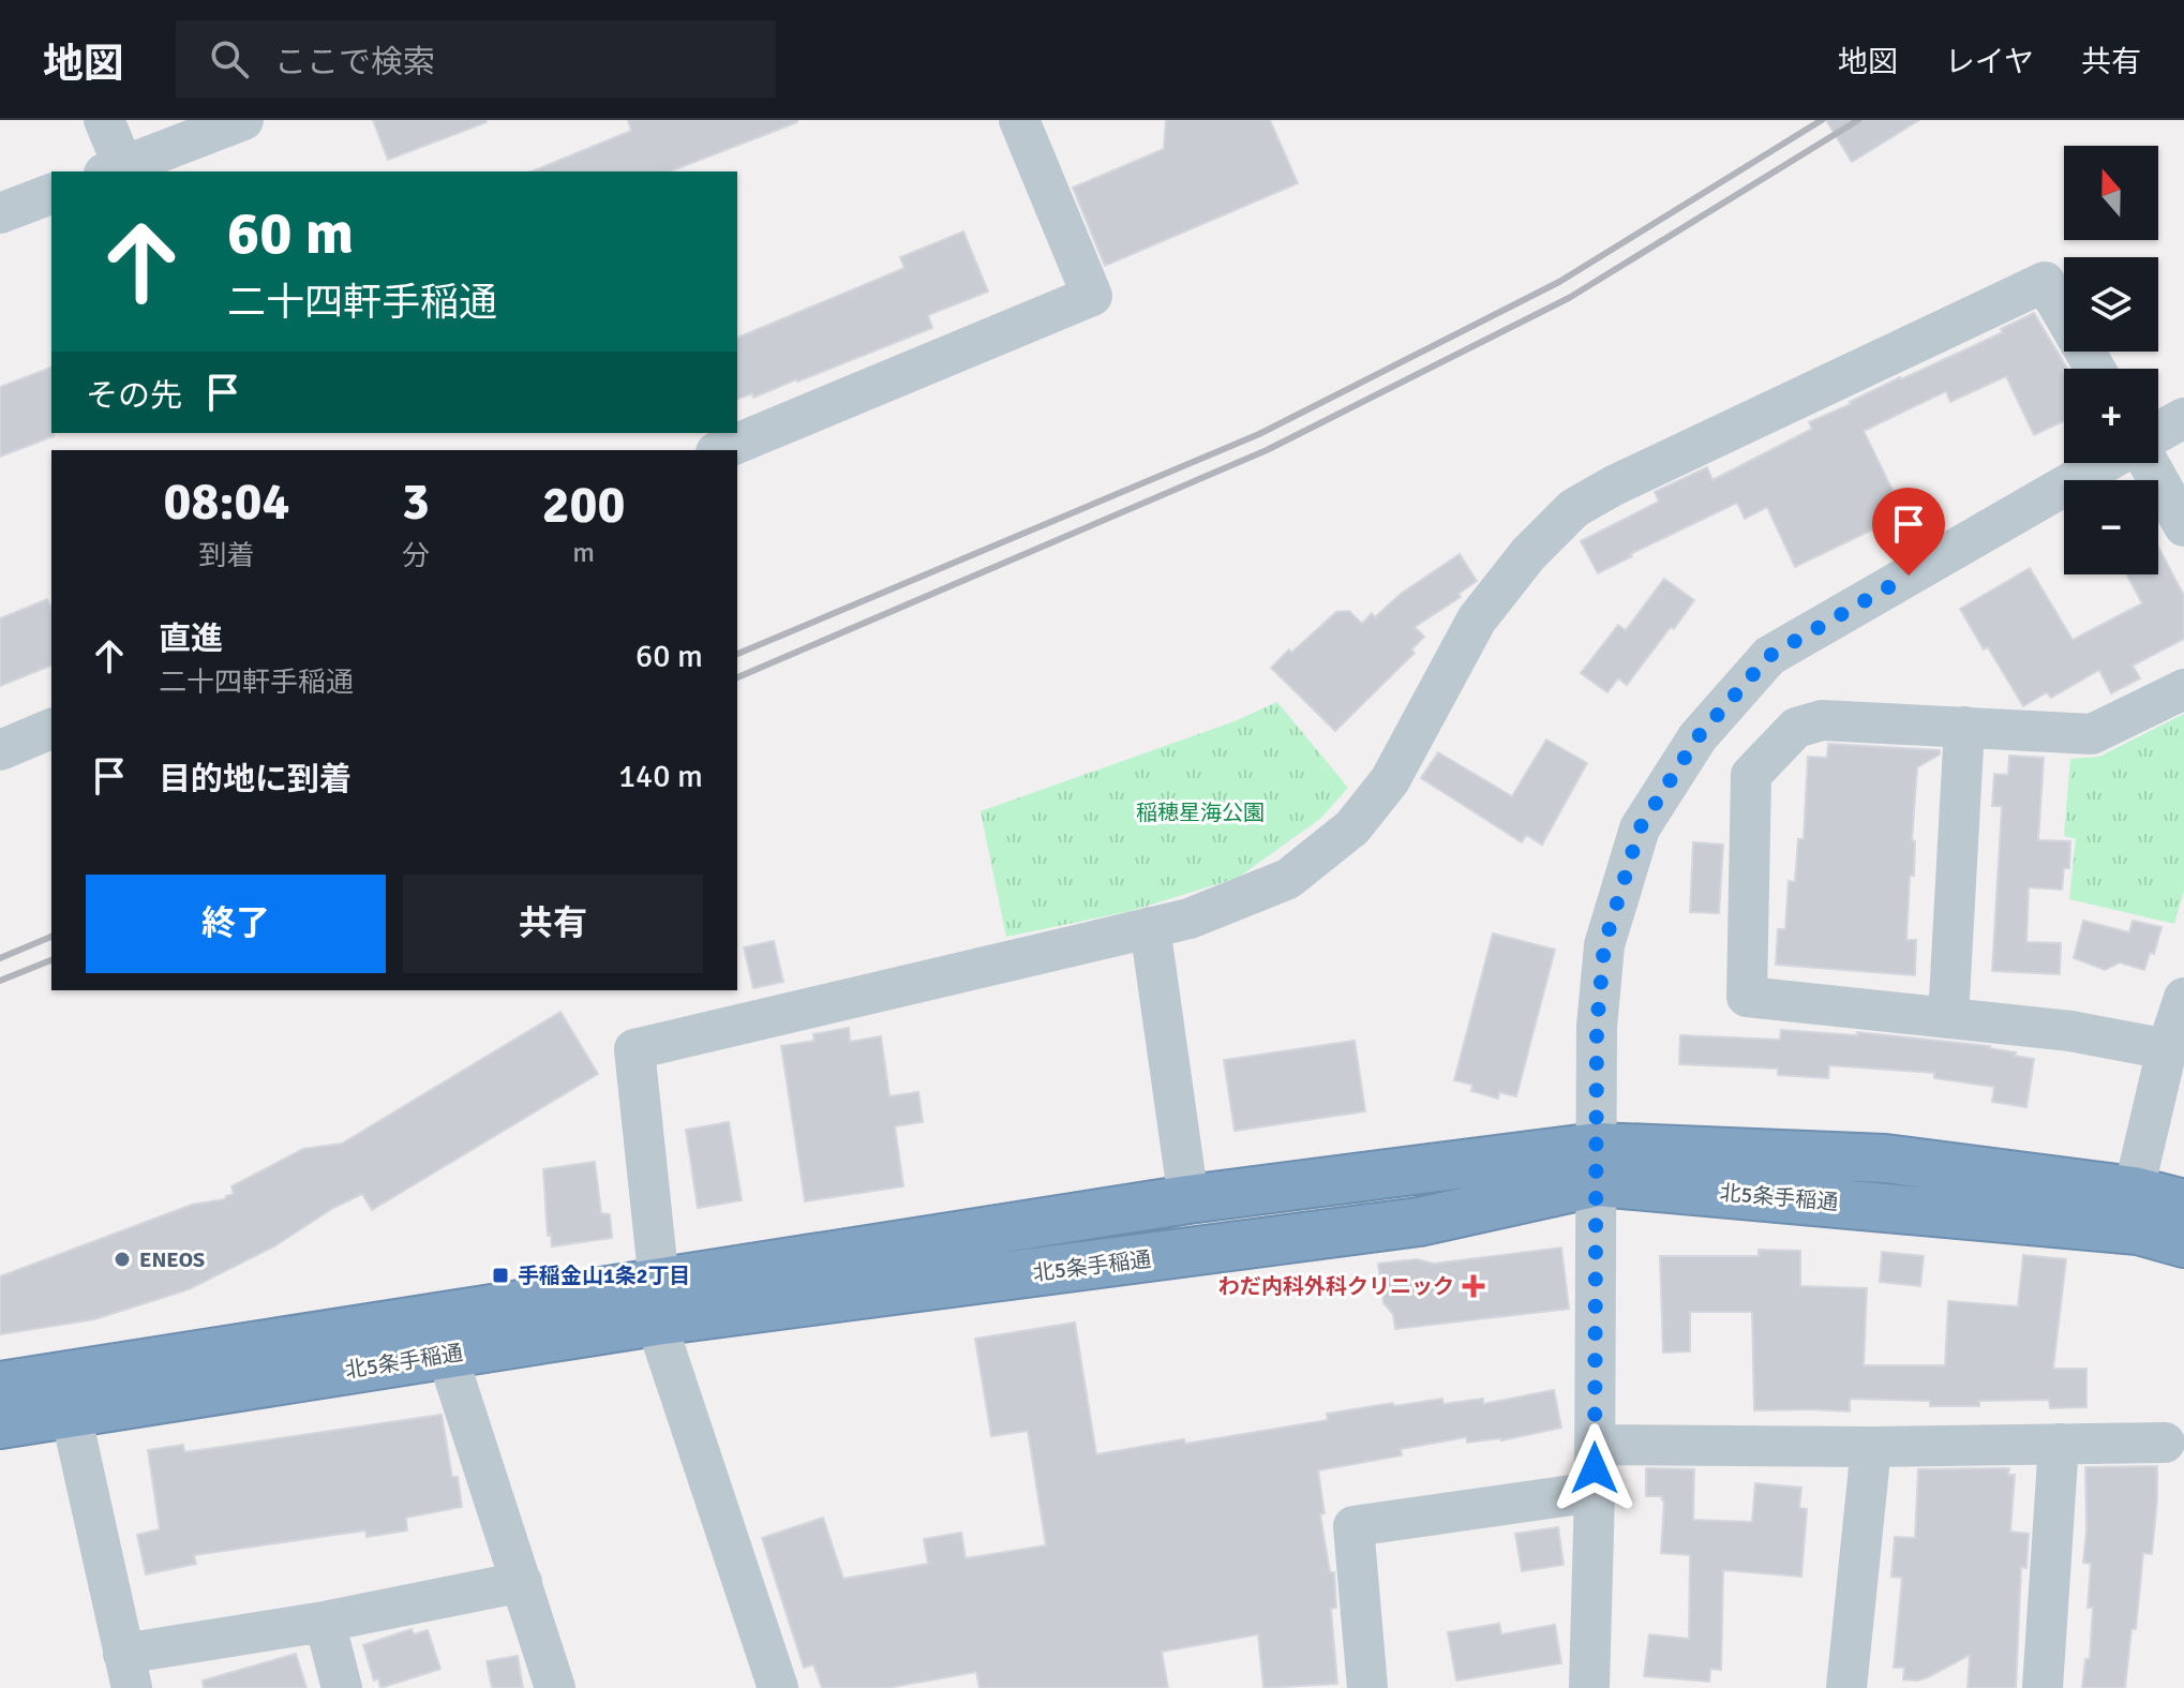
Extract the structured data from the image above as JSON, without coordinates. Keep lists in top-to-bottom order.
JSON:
{
  "streets": {
    "highway": ["北5条手稲通"]
  },
  "parks": ["稲穂星海公園"],
  "places": {
    "other": ["ENEOS"],
    "transit": ["手稲金山1条2丁目"],
    "health": ["わだ内科外科クリニック"]
  },
  "north": "top",
  "page": {
    "header": "地図",
    "search": "ここで検索",
    "nav": ["地図", "レイヤ", "共有"],
    "map_buttons": ["+", "−"],
    "turn": ["60 m", "二十四軒手稲通"],
    "then": "その先",
    "eta": [
      "08:04",
      "到着",
      "3",
      "分",
      "200",
      "m"
    ],
    "list": [
      {
        "name": "直進",
        "note": "二十四軒手稲通",
        "value": "60 m"
      },
      {
        "name": "目的地に到着",
        "value": "140 m"
      }
    ],
    "buttons": ["終了", "共有"]
  }
}
